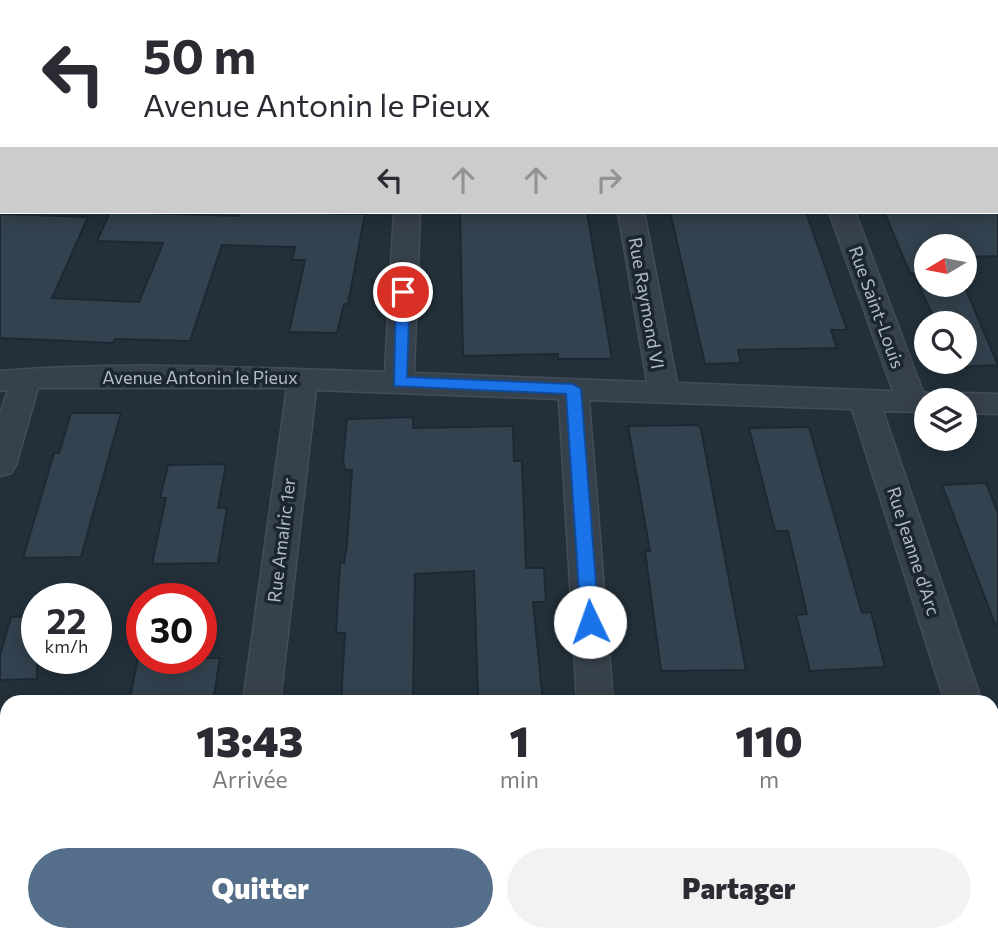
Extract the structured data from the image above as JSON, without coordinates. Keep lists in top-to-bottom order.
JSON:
{
  "streets": {
    "street": [
      "Rue Raymond VI",
      "Rue Saint-Louis",
      "Avenue Antonin le Pieux",
      "Rue Amalric 1er",
      "Rue Jeanne d'Arc"
    ]
  },
  "crossings": [
    ["Rue Raymond VI", "Avenue Antonin le Pieux"],
    ["Avenue Antonin le Pieux", "Rue Amalric 1er"],
    ["Avenue Antonin le Pieux", "Rue Jeanne d'Arc"]
  ],
  "north": "left",
  "page": {
    "turn": ["50 m", "Avenue Antonin le Pieux"],
    "speed": "22 km/h",
    "limit": "30",
    "eta": [
      "13:43",
      "Arrivée",
      "1",
      "min",
      "110",
      "m"
    ],
    "buttons": ["Quitter", "Partager"]
  }
}
